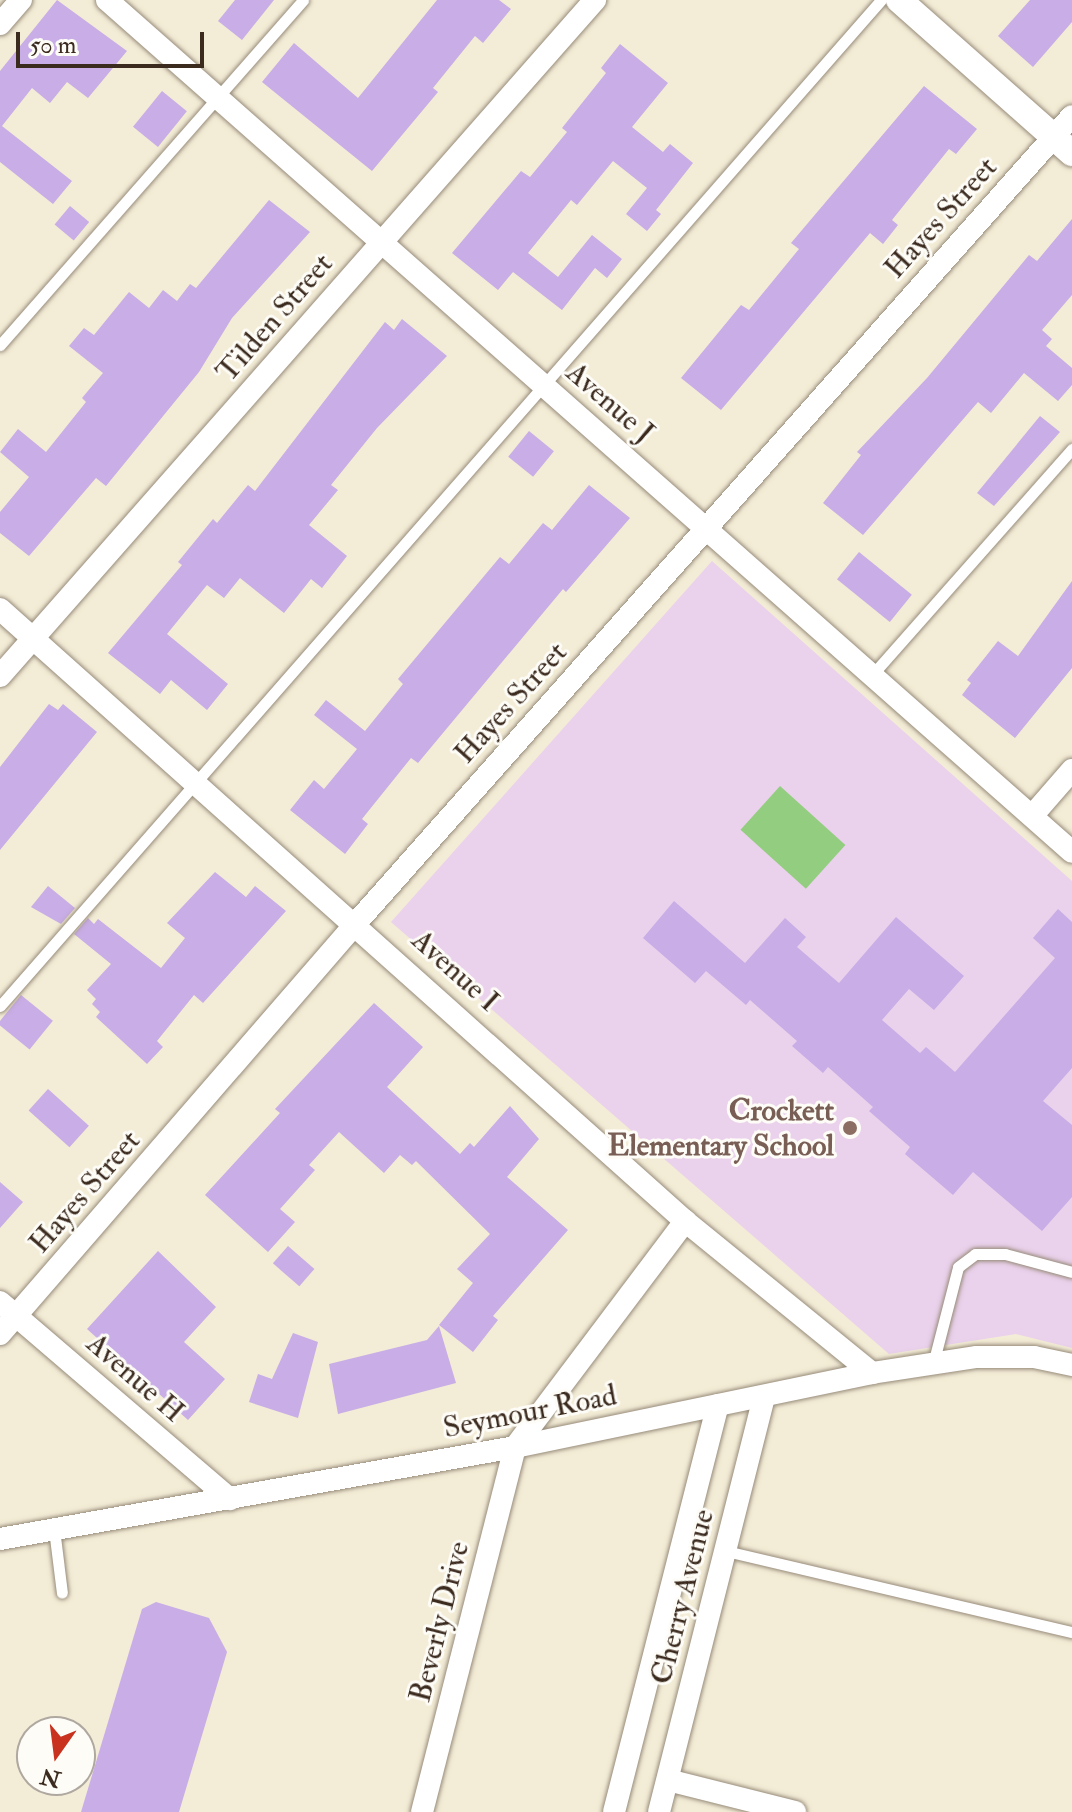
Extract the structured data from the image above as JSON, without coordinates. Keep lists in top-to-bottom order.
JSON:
{
  "streets": {
    "street": [
      "Hayes Street",
      "Tilden Street",
      "Avenue J",
      "Avenue I",
      "Avenue H",
      "Seymour Road",
      "Cherry Avenue",
      "Beverly Drive"
    ]
  },
  "crossings": [
    ["Hayes Street", "Avenue J"],
    ["Hayes Street", "Avenue I"],
    ["Hayes Street", "Avenue H"],
    ["Tilden Street", "Avenue J"],
    ["Tilden Street", "Avenue I"],
    ["Avenue I", "Seymour Road"],
    ["Avenue H", "Seymour Road"],
    ["Seymour Road", "Cherry Avenue"],
    ["Seymour Road", "Beverly Drive"]
  ],
  "places": ["Crockett Elementary School"],
  "scale_bar": "50 m",
  "north": "bottom"
}
